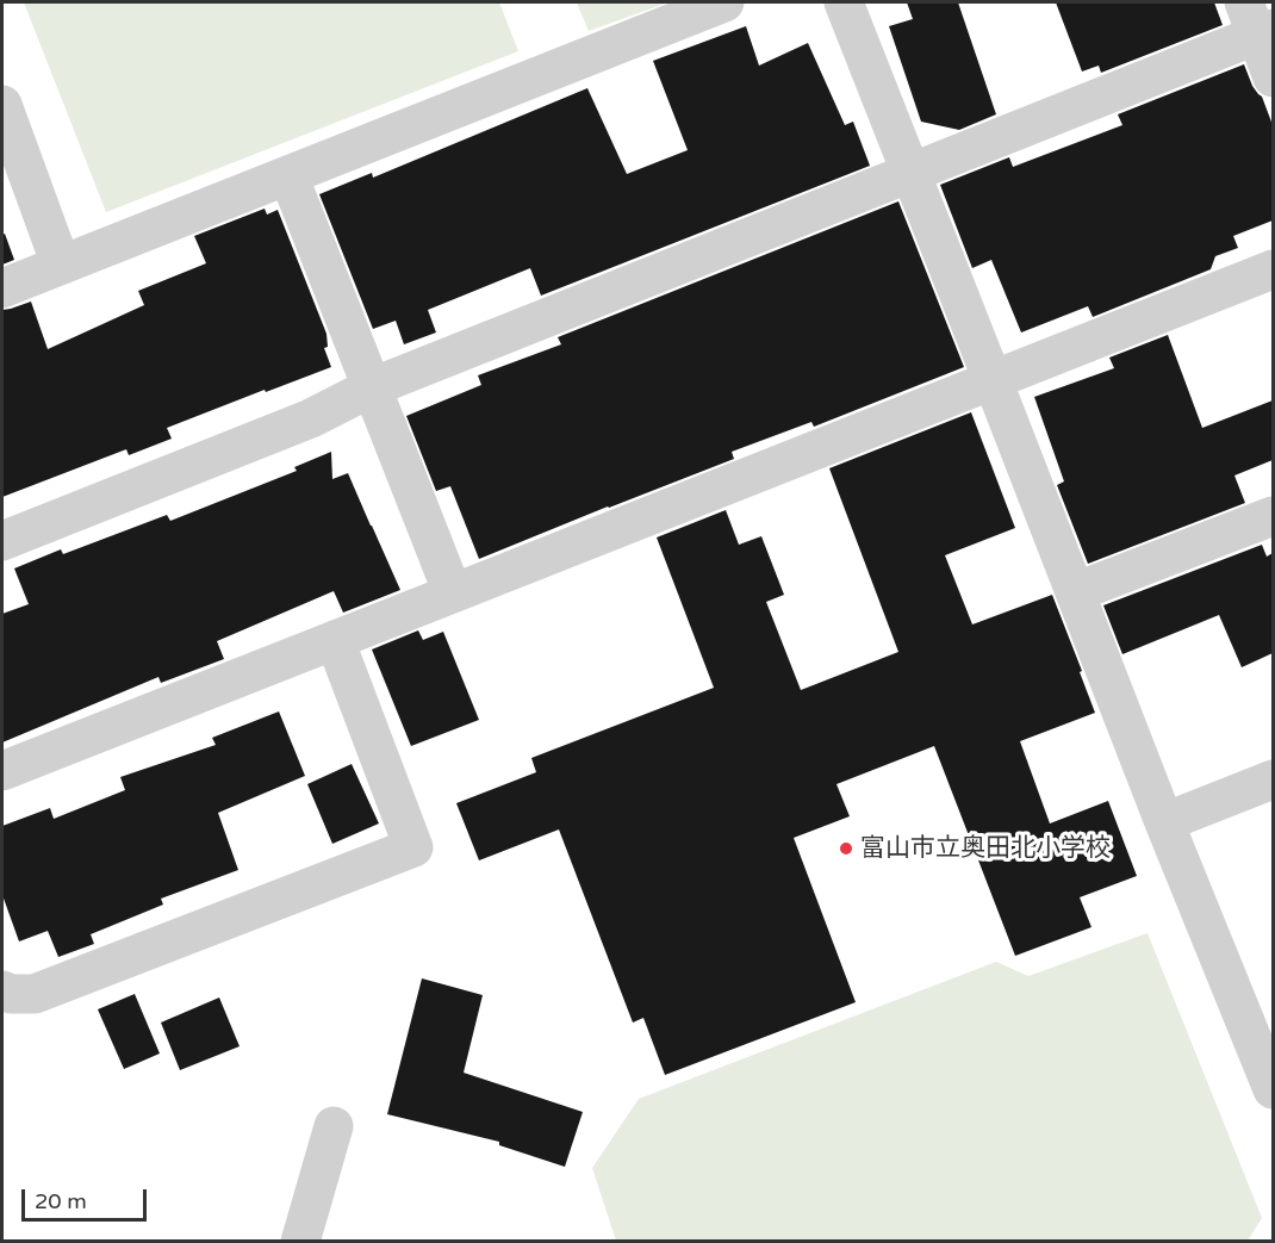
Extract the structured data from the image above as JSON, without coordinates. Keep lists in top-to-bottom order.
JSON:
{
  "places": ["富山市立奥田北小学校"],
  "scale_bar": "20 m"
}
